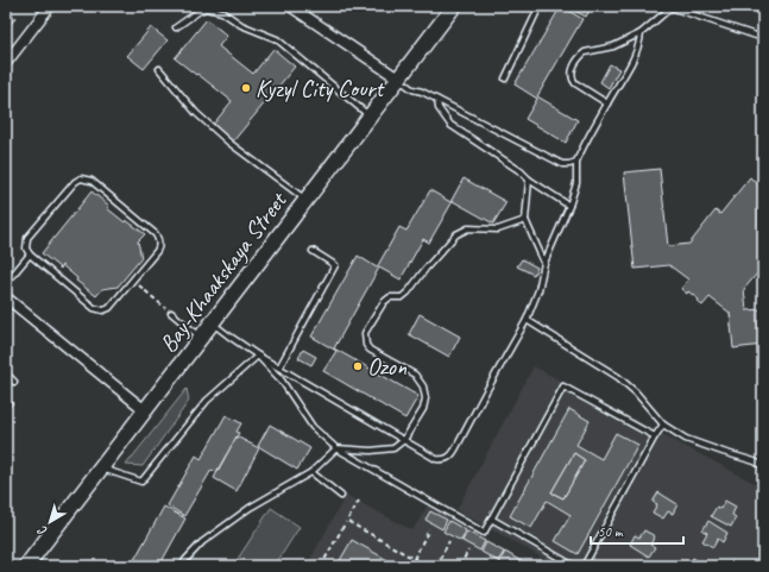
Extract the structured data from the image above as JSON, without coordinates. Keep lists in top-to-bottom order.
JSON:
{
  "streets": {
    "main road": ["Bay-Khaakskaya Street"]
  },
  "places": ["Kyzyl City Court", "Ozon"],
  "scale_bar": "50 m",
  "north": "bottom left"
}
